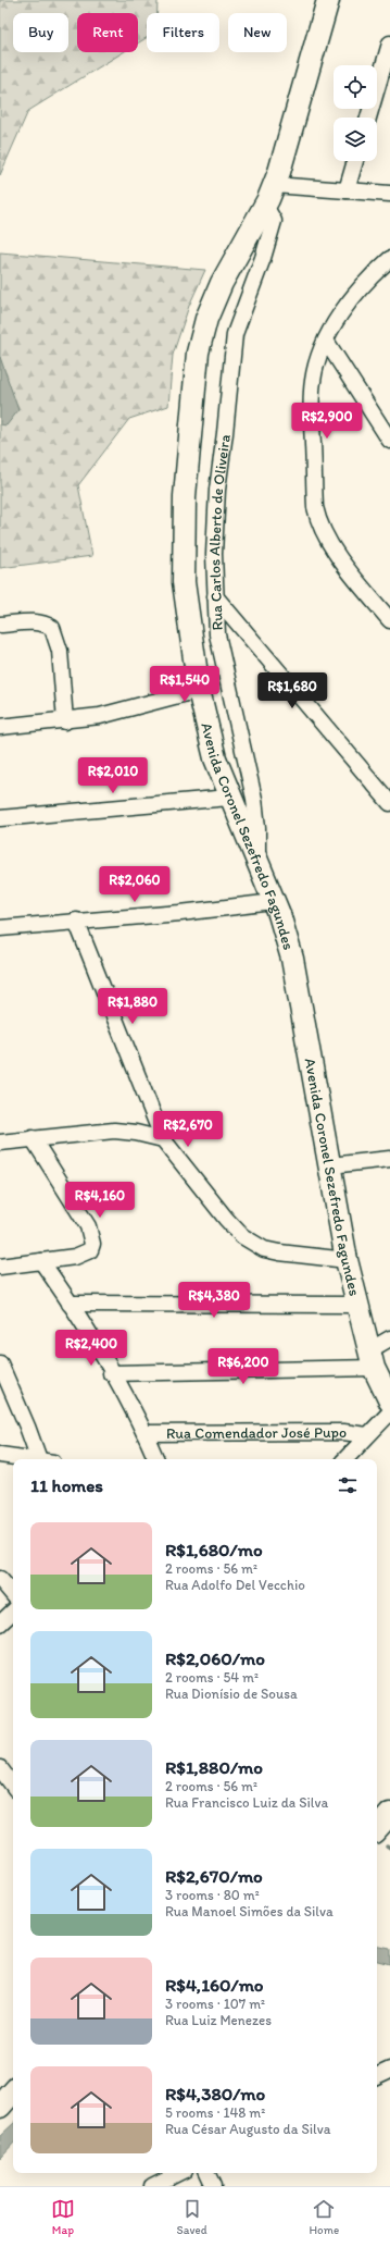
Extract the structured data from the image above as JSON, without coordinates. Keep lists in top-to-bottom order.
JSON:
{
  "streets": {
    "main road": ["Avenida Coronel Sezefredo Fagundes"],
    "street": ["Rua Carlos Alberto de Oliveira", "Rua Comendador José Pupo"]
  },
  "crossings": [
    ["Rua Carlos Alberto de Oliveira", "Avenida Coronel Sezefredo Fagundes"]
  ],
  "page": {
    "chip": [
      "Buy",
      "Rent",
      "Filters",
      "New"
    ],
    "price": [
      "R$2,900",
      "R$1,540",
      "R$1,680",
      "R$2,010",
      "R$2,060",
      "R$1,880",
      "R$2,670",
      "R$4,160",
      "R$4,380",
      "R$2,400",
      "R$6,200"
    ],
    "heading": "11 homes",
    "list": [
      {
        "name": "R$1,680/mo",
        "note": "2 rooms · 56 m² · Rua Adolfo Del Vecchio"
      },
      {
        "name": "R$2,060/mo",
        "note": "2 rooms · 54 m² · Rua Dionísio de Sousa"
      },
      {
        "name": "R$1,880/mo",
        "note": "2 rooms · 56 m² · Rua Francisco Luiz da Silva"
      },
      {
        "name": "R$2,670/mo",
        "note": "3 rooms · 80 m² · Rua Manoel Simões da Silva"
      },
      {
        "name": "R$4,160/mo",
        "note": "3 rooms · 107 m² · Rua Luiz Menezes"
      },
      {
        "name": "R$4,380/mo",
        "note": "5 rooms · 148 m² · Rua César Augusto da Silva"
      }
    ],
    "tabs": ["Map", "Saved", "Home"]
  }
}
